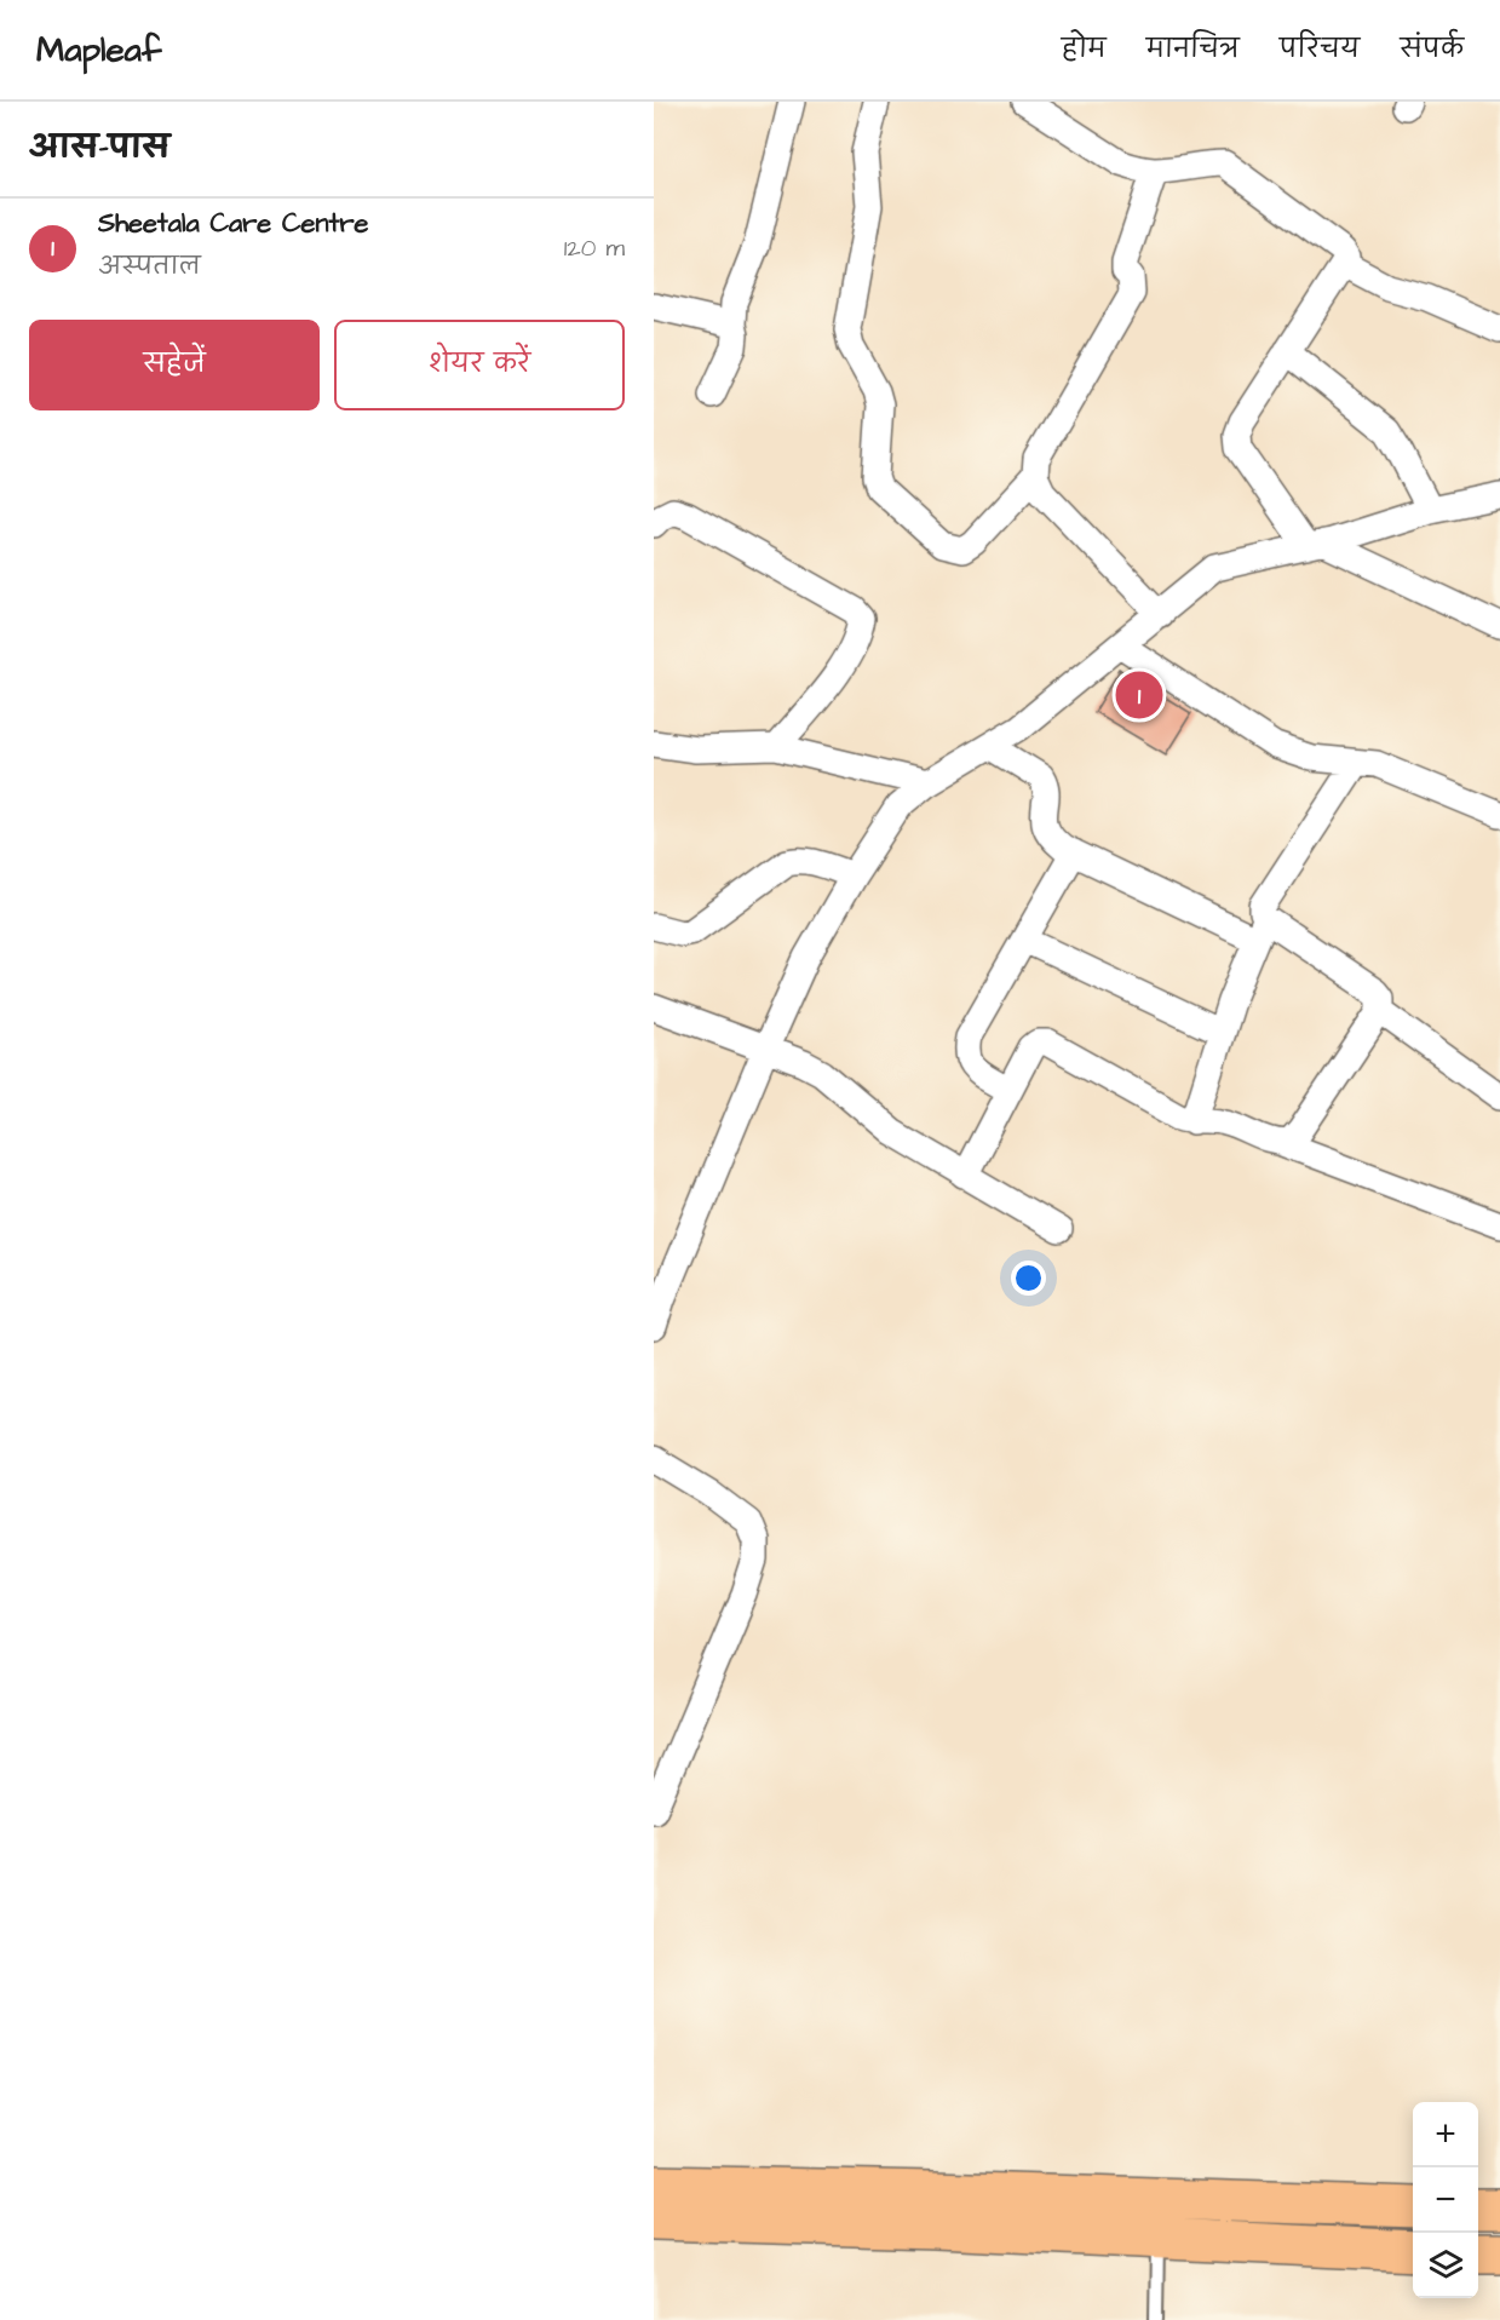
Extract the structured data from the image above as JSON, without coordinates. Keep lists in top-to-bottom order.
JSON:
{
  "page": {
    "header": "Mapleaf",
    "nav": [
      "होम",
      "मानचित्र",
      "परिचय",
      "संपर्क"
    ],
    "heading": "आस-पास",
    "list": [
      {
        "mark": "1",
        "name": "Sheetala Care Centre",
        "note": "अस्पताल",
        "value": "120 m"
      }
    ],
    "buttons": ["सहेजें", "शेयर करें"],
    "pins": "1",
    "map_buttons": ["+", "−"]
  }
}
